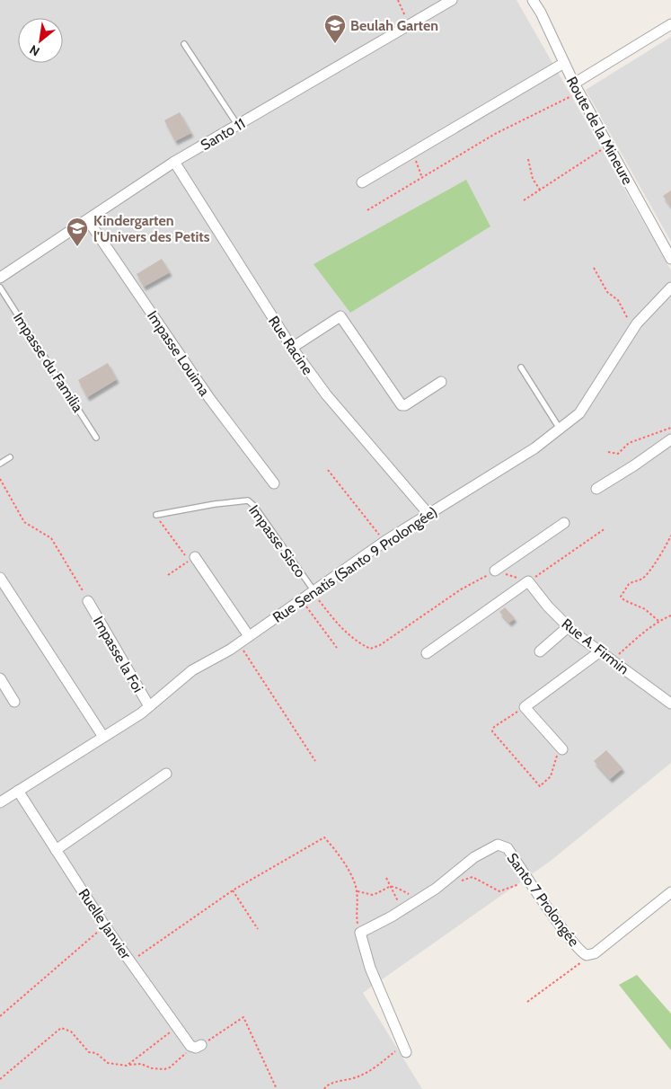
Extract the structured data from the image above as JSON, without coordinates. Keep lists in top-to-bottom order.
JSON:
{
  "streets": {
    "street": [
      "Route de la Mineure",
      "Santo 11",
      "Rue Racine",
      "Impasse Louima",
      "Rue Senatis (Santo 9 Prolongée)",
      "Rue A. Firmin",
      "Impasse la Foi",
      "Santo 7 Prolongée",
      "Ruelle Janvier"
    ],
    "lane": ["Impasse du Familia", "Impasse Sisco"]
  },
  "crossings": [
    ["Santo 11", "Rue Racine"],
    ["Santo 11", "Impasse Louima"],
    ["Rue Racine", "Rue Senatis (Santo 9 Prolongée)"],
    ["Impasse Sisco", "Rue Senatis (Santo 9 Prolongée)"],
    ["Rue Senatis (Santo 9 Prolongée)", "Impasse la Foi"],
    ["Rue Senatis (Santo 9 Prolongée)", "Ruelle Janvier"]
  ],
  "places": {
    "school or university": ["Beulah Garten", "Kindergarten l'Univers des Petits"]
  },
  "north": "bottom left"
}
